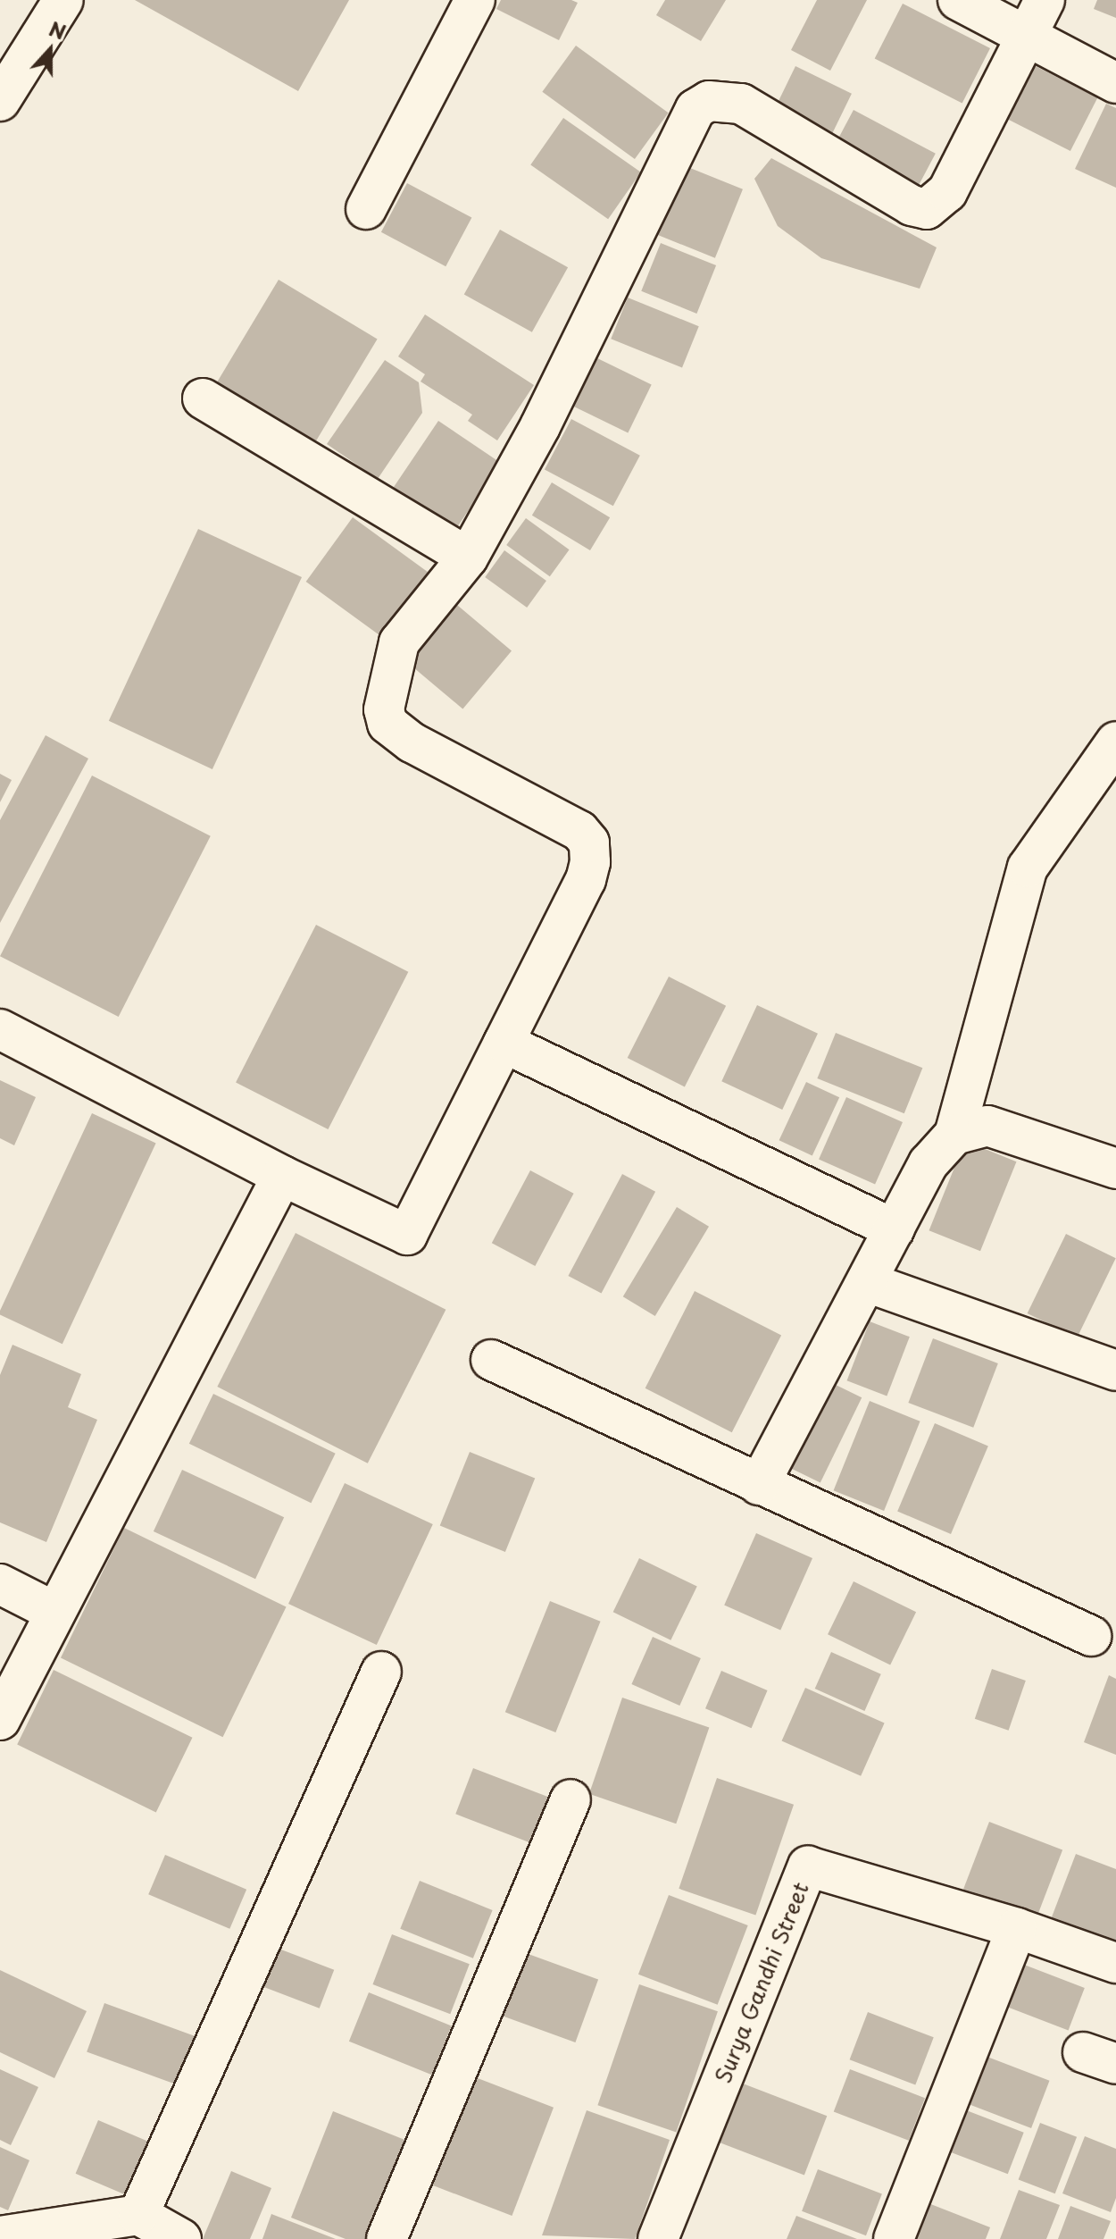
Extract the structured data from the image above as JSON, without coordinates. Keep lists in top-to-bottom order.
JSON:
{
  "streets": {
    "street": ["Surya Gandhi Street"]
  },
  "north": "top"
}
